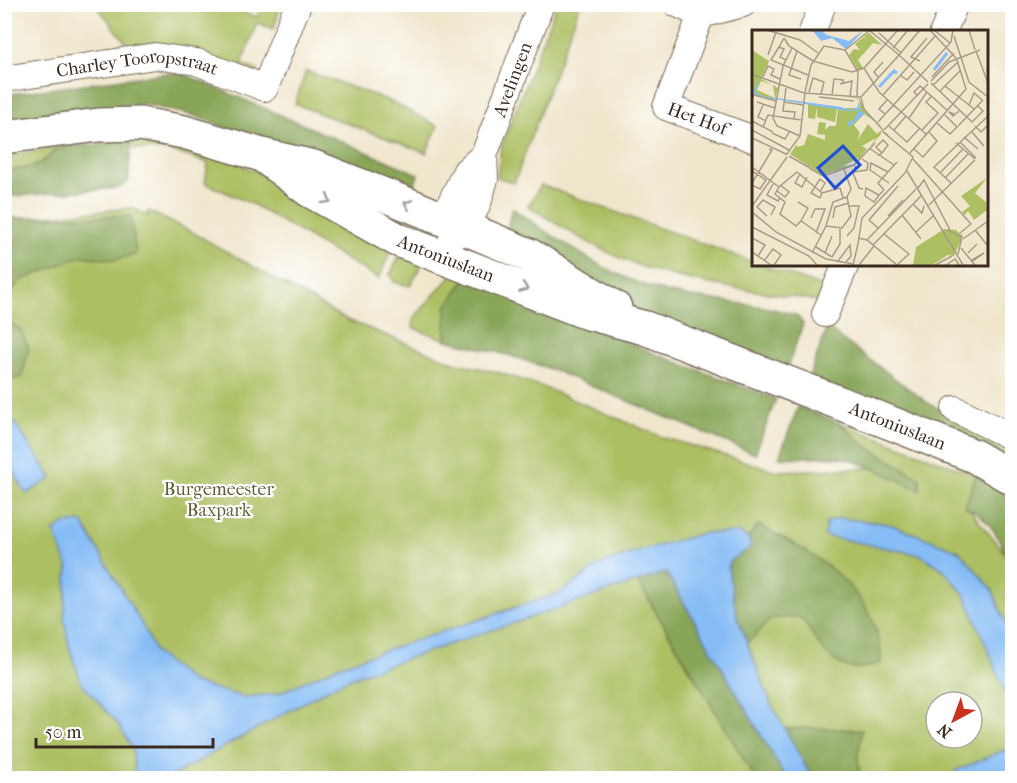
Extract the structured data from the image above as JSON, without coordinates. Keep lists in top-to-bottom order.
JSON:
{
  "streets": {
    "main road": ["Antoniuslaan"],
    "street": ["Charley Tooropstraat", "Avelingen", "Het Hof"]
  },
  "crossings": [
    ["Avelingen", "Antoniuslaan"]
  ],
  "parks": ["Burgemeester Baxpark"],
  "scale_bar": "50 m",
  "north": "bottom left"
}
